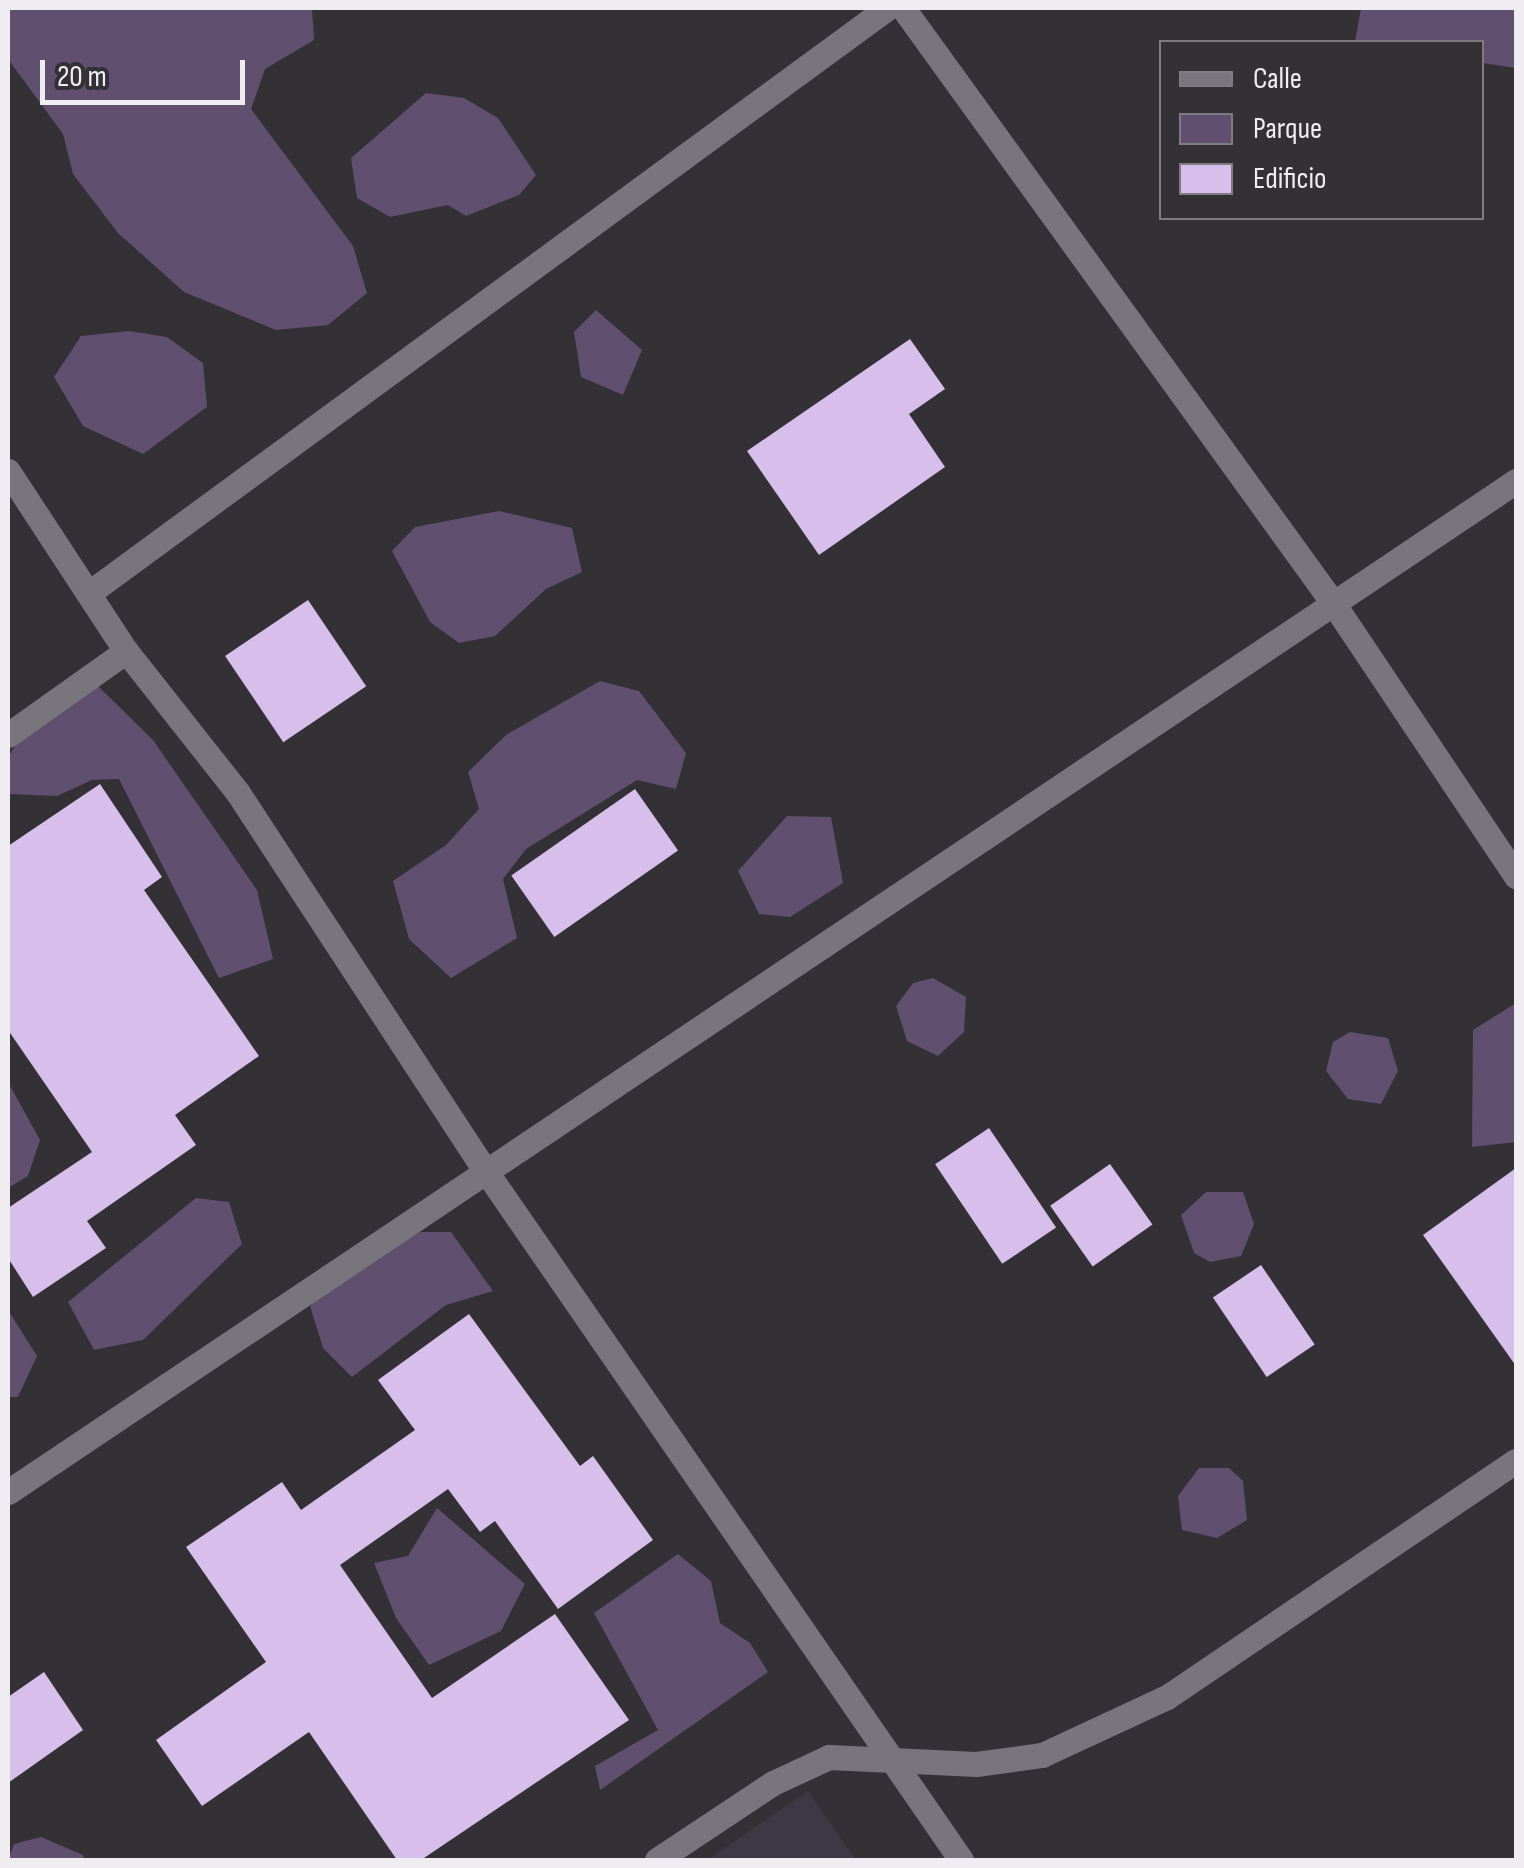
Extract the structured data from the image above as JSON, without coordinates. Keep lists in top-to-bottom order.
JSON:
{
  "legend": ["Calle", "Parque", "Edificio"],
  "scale_bar": "20 m"
}
